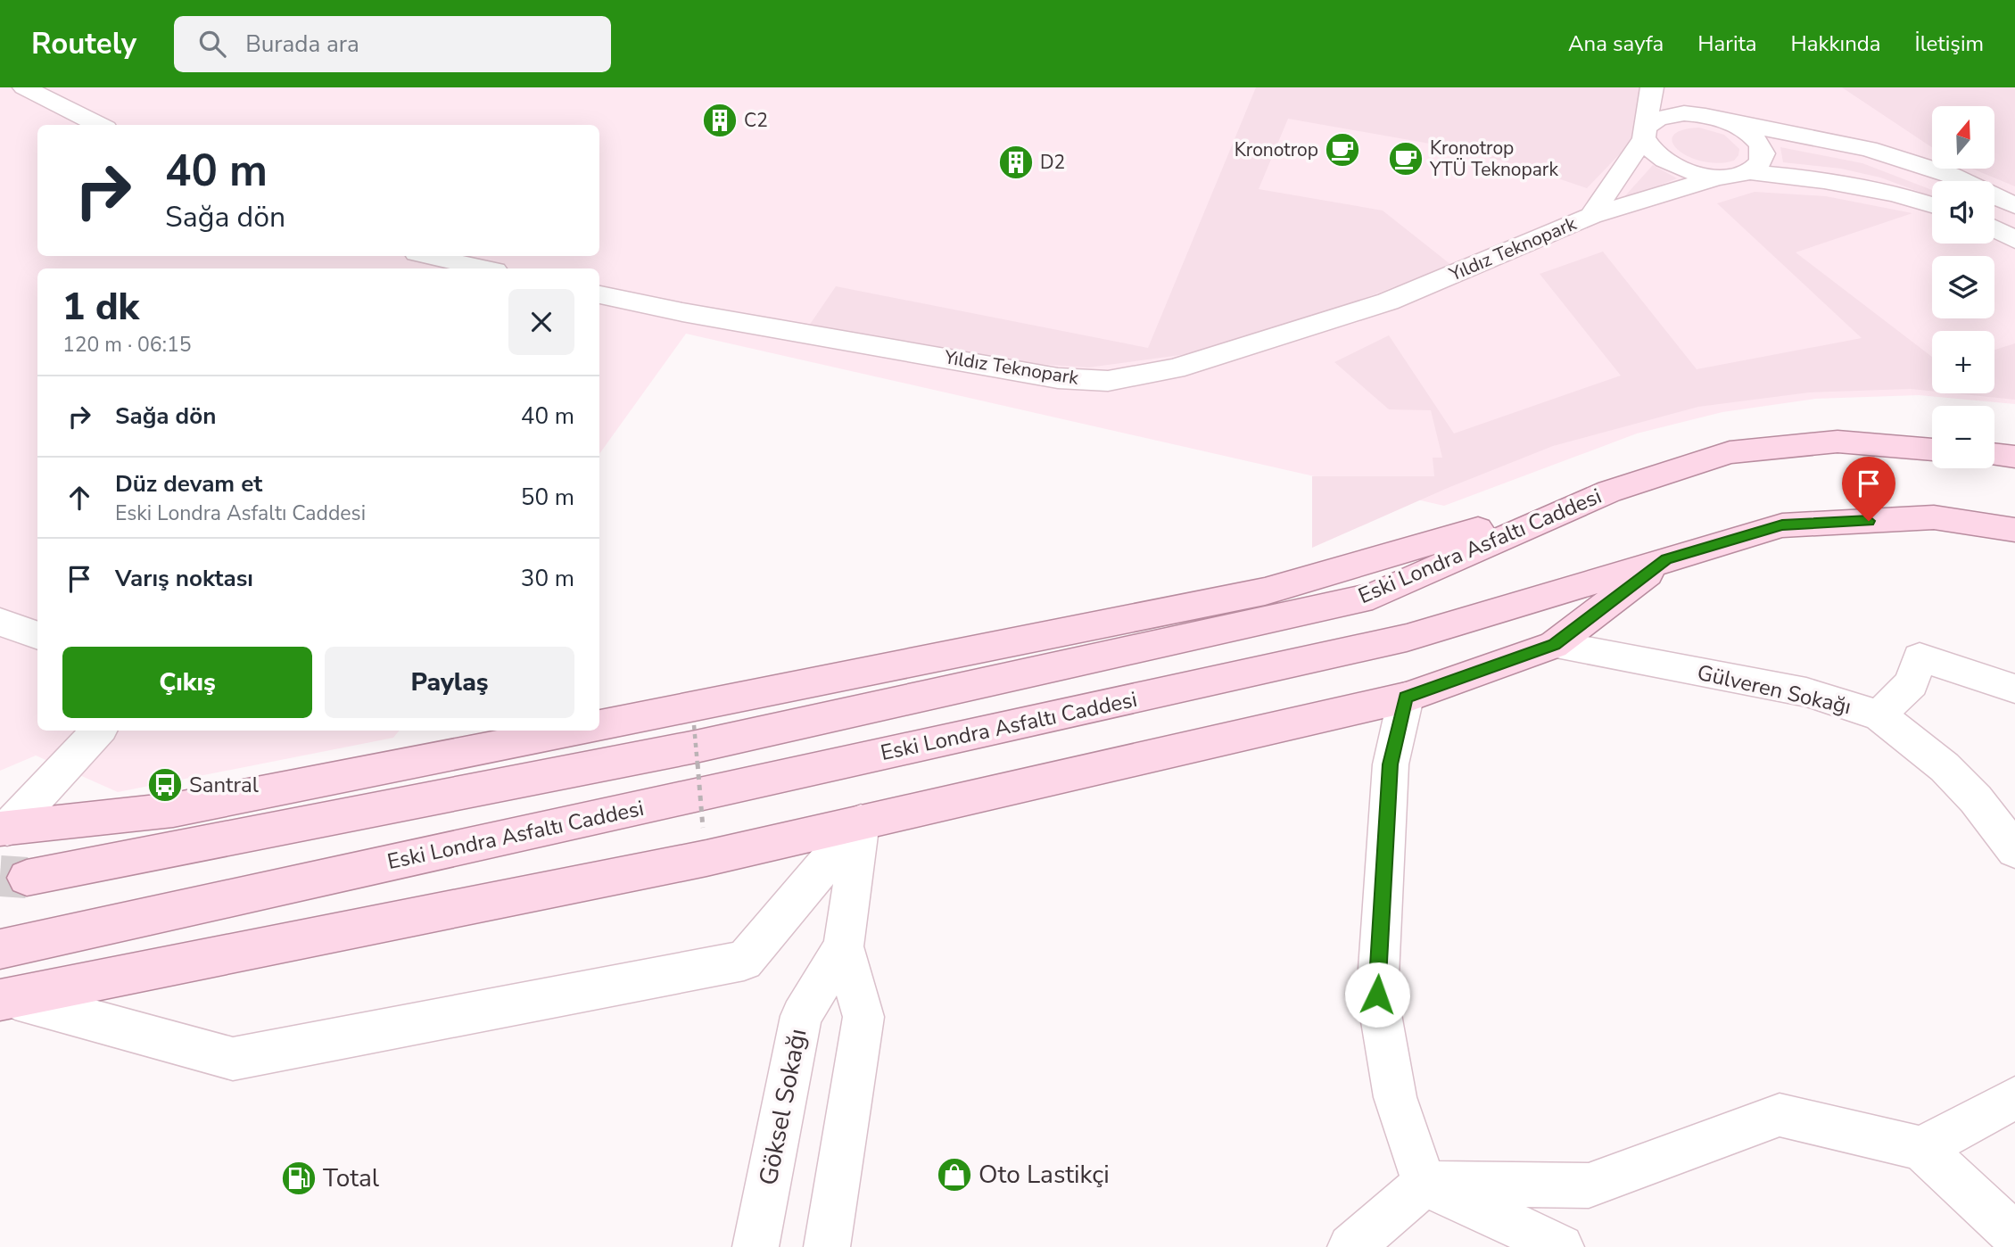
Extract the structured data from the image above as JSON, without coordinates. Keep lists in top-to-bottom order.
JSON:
{
  "streets": {
    "main road": ["Eski Londra Asfaltı Caddesi"],
    "street": ["Yıldız Teknopark", "Gülveren Sokağı", "Göksel Sokağı"]
  },
  "places": {
    "building": ["C2", "D2"],
    "cafe": ["Kronotrop", "Kronotrop YTÜ Teknopark"],
    "bus stop": ["Santral"],
    "shop": ["Oto Lastikçi"],
    "fuel station": ["Total"]
  },
  "north": "top",
  "page": {
    "header": "Routely",
    "search": "Burada ara",
    "nav": [
      "Ana sayfa",
      "Harita",
      "Hakkında",
      "İletişim"
    ],
    "map_buttons": ["+", "−"],
    "turn": ["40 m", "Sağa dön"],
    "heading": ["1 dk", "120 m · 06:15"],
    "list": [
      {
        "name": "Sağa dön",
        "value": "40 m"
      },
      {
        "name": "Düz devam et",
        "note": "Eski Londra Asfaltı Caddesi",
        "value": "50 m"
      },
      {
        "name": "Varış noktası",
        "value": "30 m"
      }
    ],
    "buttons": ["Çıkış", "Paylaş"]
  }
}
